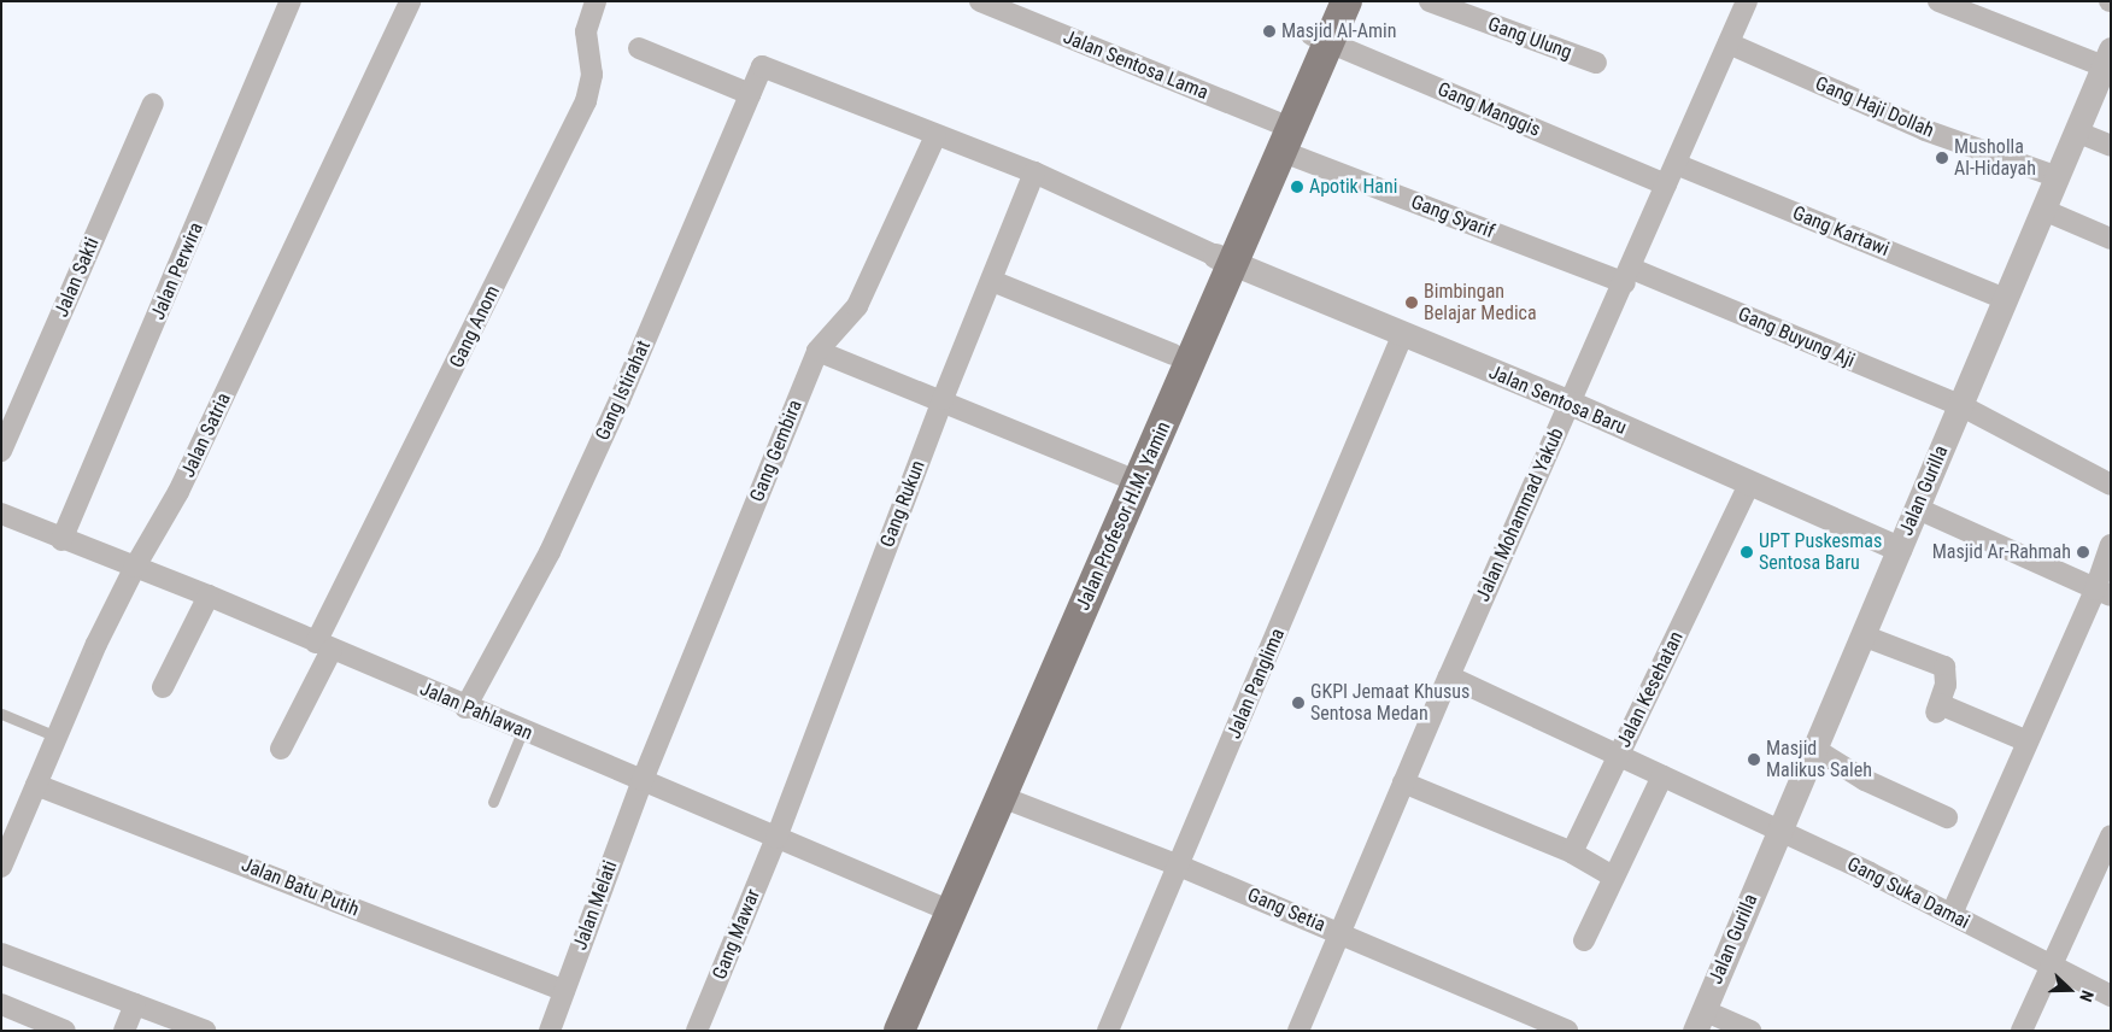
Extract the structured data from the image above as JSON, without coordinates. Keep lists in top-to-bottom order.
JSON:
{
  "streets": {
    "main road": ["Jalan Profesor H.M. Yamin"],
    "street": [
      "Gang Ulung",
      "Jalan Sentosa Lama",
      "Gang Haji Dollah",
      "Gang Manggis",
      "Gang Syarif",
      "Gang Kartawi",
      "Jalan Perwira",
      "Jalan Sakti",
      "Gang Anom",
      "Gang Buyung Aji",
      "Gang Istirahat",
      "Jalan Sentosa Baru",
      "Jalan Satria",
      "Gang Gembira",
      "Jalan Gurilla",
      "Gang Rukun",
      "Jalan Mohammad Yakub",
      "Jalan Panglima",
      "Jalan Kesehatan",
      "Jalan Pahlawan",
      "Jalan Batu Putih",
      "Gang Suka Damai",
      "Jalan Melati",
      "Gang Setia",
      "Gang Mawar"
    ]
  },
  "crossings": [
    ["Jalan Sentosa Lama", "Gang Syarif"],
    ["Jalan Sentosa Lama", "Jalan Profesor H.M. Yamin"],
    ["Gang Haji Dollah", "Jalan Gurilla"],
    ["Gang Haji Dollah", "Jalan Mohammad Yakub"],
    ["Gang Manggis", "Jalan Mohammad Yakub"],
    ["Gang Manggis", "Jalan Profesor H.M. Yamin"],
    ["Gang Syarif", "Gang Buyung Aji"],
    ["Gang Syarif", "Jalan Mohammad Yakub"],
    ["Gang Syarif", "Jalan Profesor H.M. Yamin"],
    ["Gang Kartawi", "Jalan Gurilla"],
    ["Gang Kartawi", "Jalan Mohammad Yakub"],
    ["Jalan Perwira", "Jalan Pahlawan"],
    ["Gang Anom", "Jalan Pahlawan"],
    ["Gang Buyung Aji", "Jalan Gurilla"],
    ["Gang Buyung Aji", "Jalan Mohammad Yakub"],
    ["Gang Istirahat", "Gang Gembira"],
    ["Gang Istirahat", "Jalan Pahlawan"],
    ["Jalan Sentosa Baru", "Jalan Gurilla"],
    ["Jalan Sentosa Baru", "Jalan Mohammad Yakub"],
    ["Jalan Sentosa Baru", "Jalan Profesor H.M. Yamin"],
    ["Jalan Sentosa Baru", "Jalan Panglima"],
    ["Jalan Sentosa Baru", "Jalan Kesehatan"],
    ["Jalan Satria", "Jalan Pahlawan"],
    ["Jalan Satria", "Jalan Batu Putih"],
    ["Gang Gembira", "Jalan Pahlawan"],
    ["Gang Gembira", "Jalan Melati"],
    ["Jalan Gurilla", "Gang Suka Damai"],
    ["Gang Rukun", "Jalan Pahlawan"],
    ["Gang Rukun", "Gang Mawar"],
    ["Jalan Mohammad Yakub", "Gang Suka Damai"],
    ["Jalan Mohammad Yakub", "Gang Setia"],
    ["Jalan Profesor H.M. Yamin", "Jalan Pahlawan"],
    ["Jalan Profesor H.M. Yamin", "Gang Setia"],
    ["Jalan Panglima", "Gang Setia"],
    ["Jalan Kesehatan", "Gang Suka Damai"],
    ["Jalan Pahlawan", "Jalan Melati"],
    ["Jalan Pahlawan", "Gang Mawar"],
    ["Jalan Batu Putih", "Jalan Melati"]
  ],
  "places": [
    "Masjid Al-Amin",
    "Musholla Al-Hidayah",
    "Apotik Hani",
    "Bimbingan Belajar Medica",
    "UPT Puskesmas Sentosa Baru",
    "Masjid Ar-Rahmah",
    "GKPI Jemaat Khusus Sentosa Medan",
    "Masjid Malikus Saleh"
  ],
  "north": "right"
}
